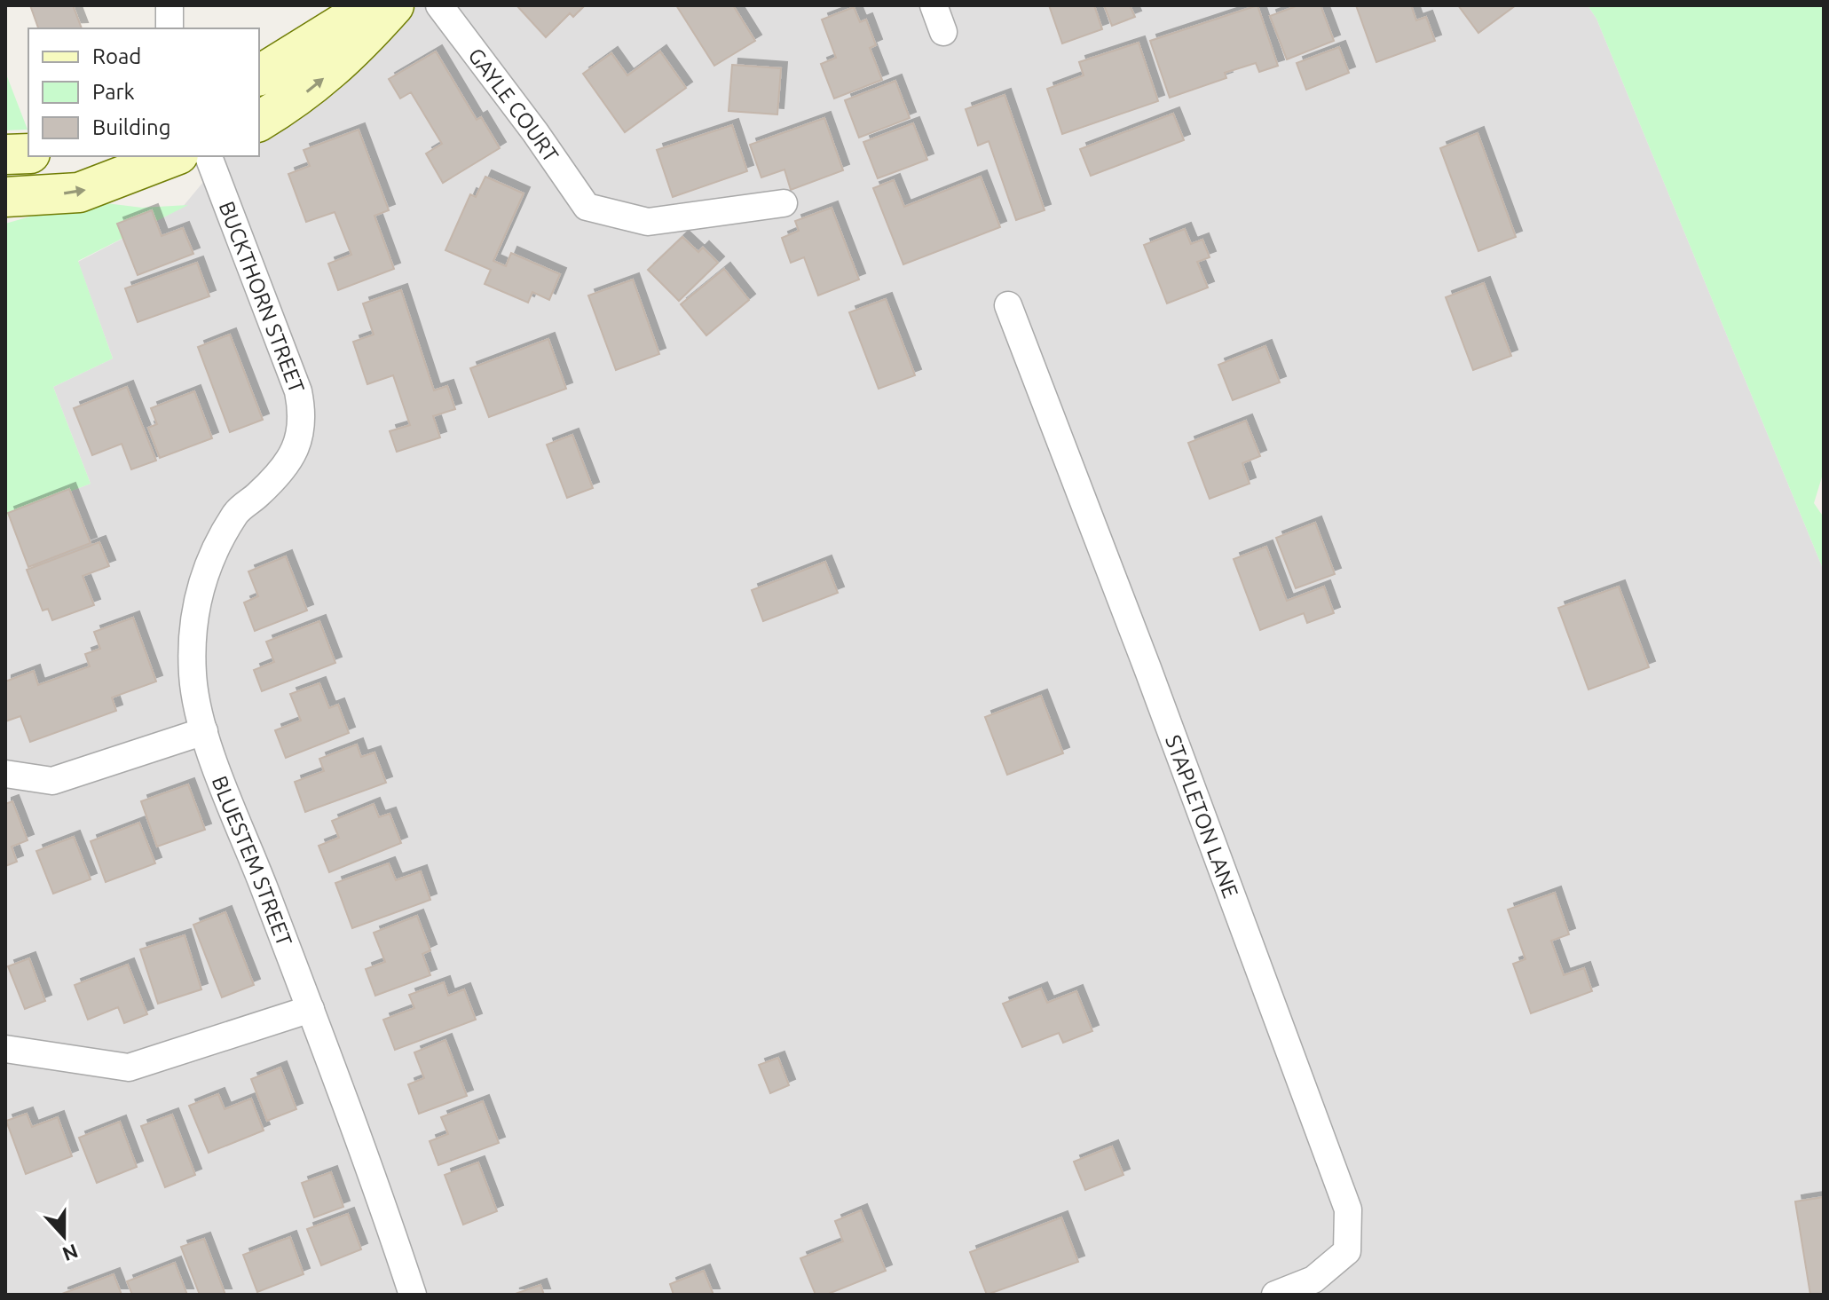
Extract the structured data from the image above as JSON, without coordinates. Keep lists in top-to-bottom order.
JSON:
{
  "streets": {
    "street": [
      "GAYLE COURT",
      "BUCKTHORN STREET",
      "STAPLETON LANE",
      "BLUESTEM STREET"
    ]
  },
  "crossings": [
    ["BUCKTHORN STREET", "BLUESTEM STREET"]
  ],
  "legend": ["Road", "Park", "Building"],
  "north": "bottom"
}
